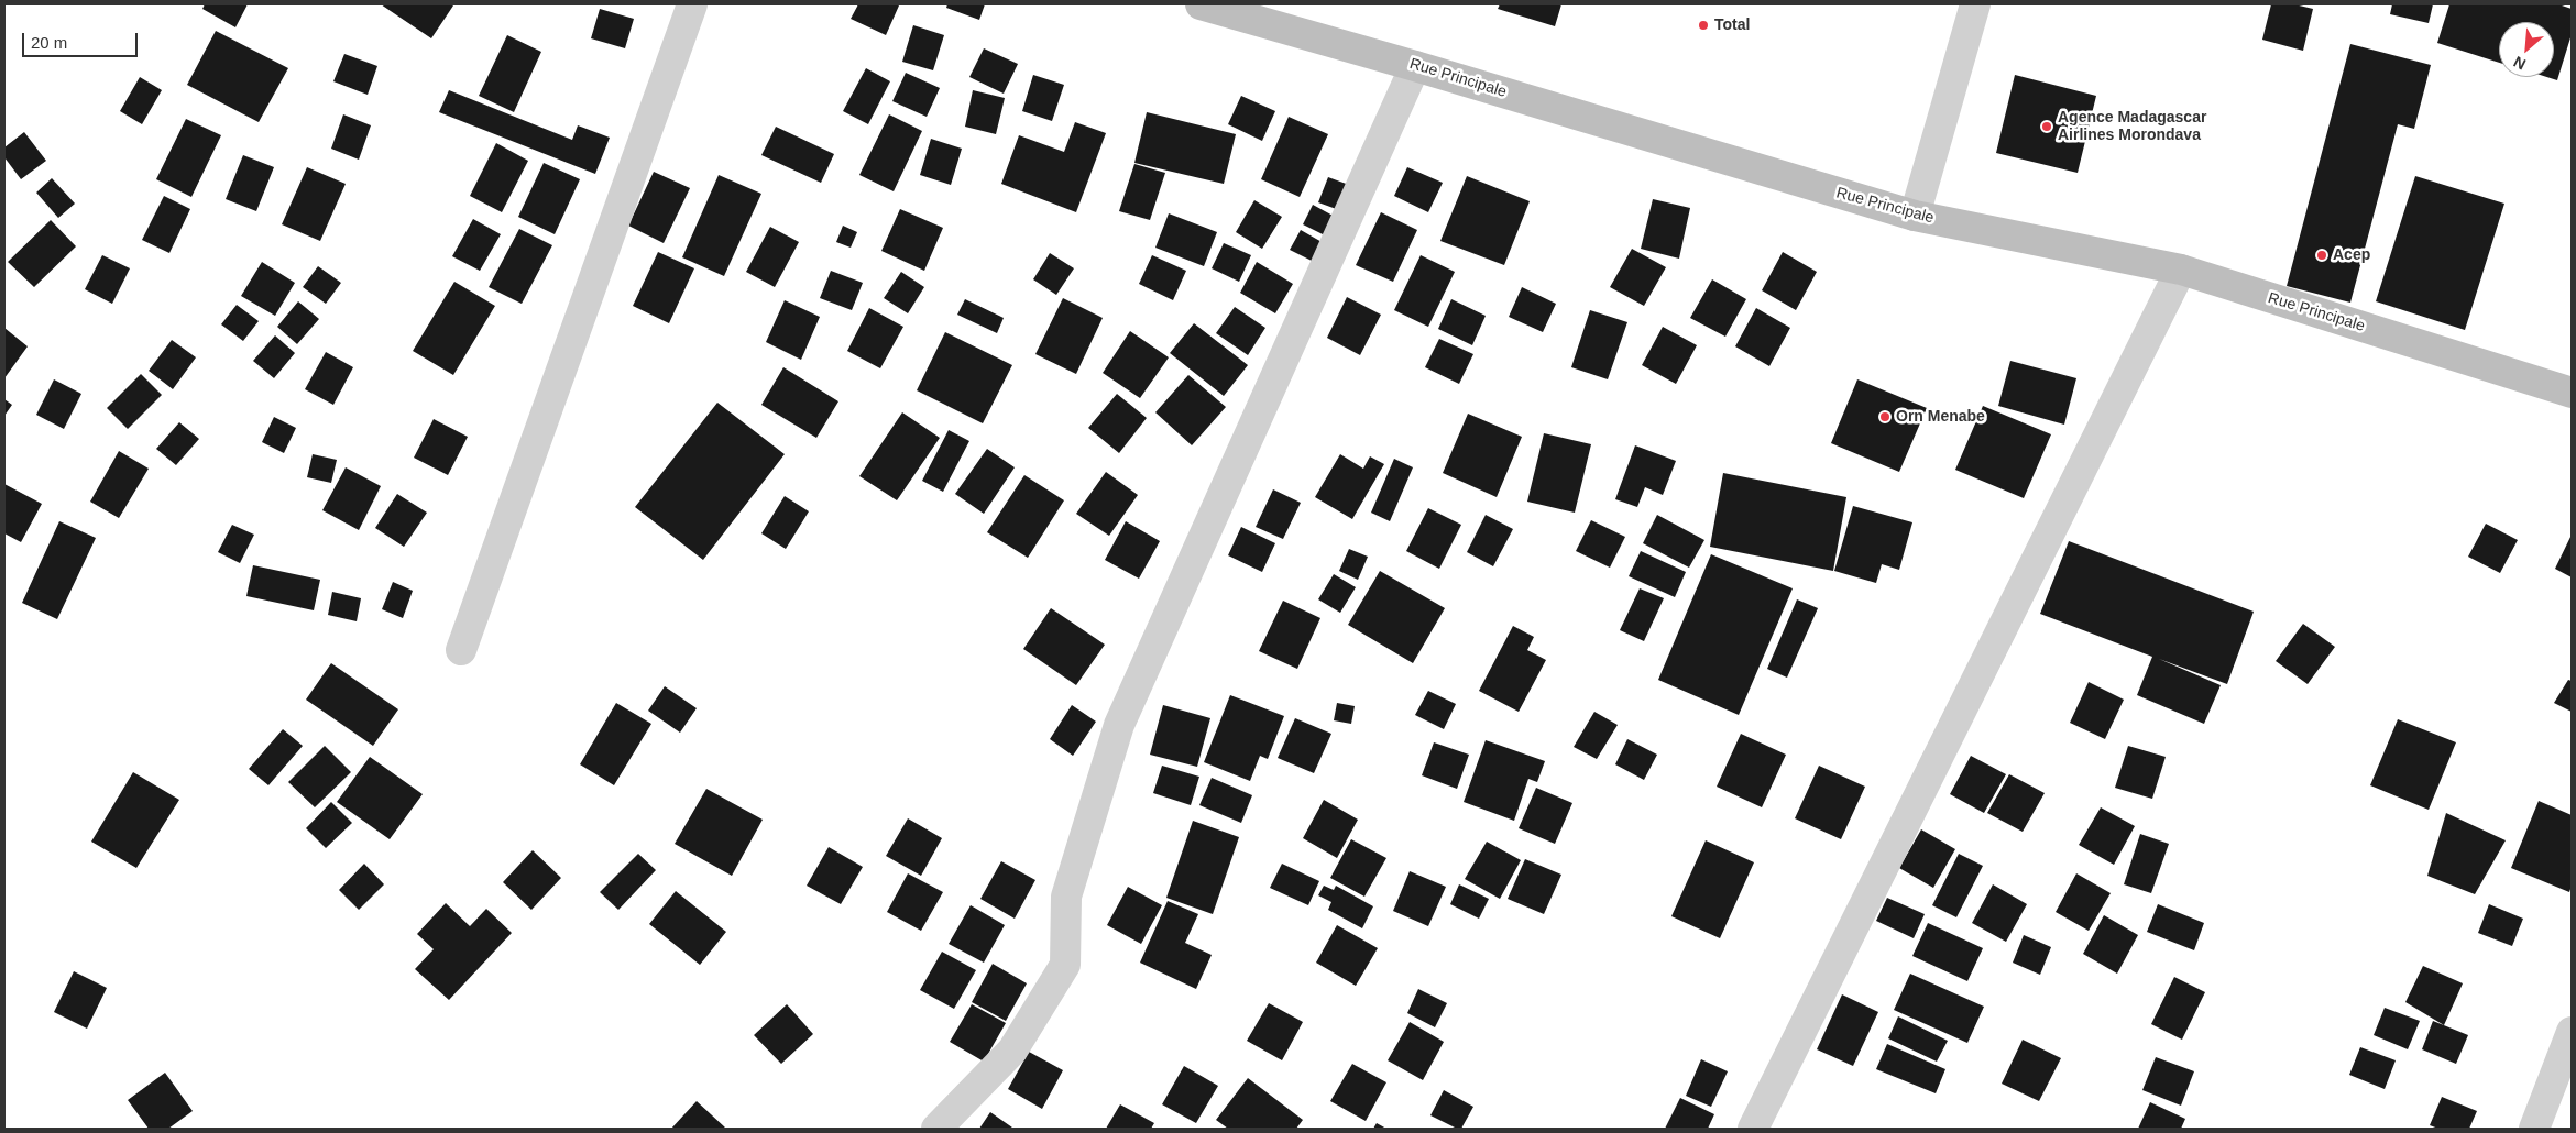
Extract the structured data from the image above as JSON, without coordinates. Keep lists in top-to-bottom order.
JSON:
{
  "streets": {
    "main road": ["Rue Principale"]
  },
  "places": [
    "Total",
    "Agence Madagascar Airlines Morondava",
    "Acep",
    "Orn Menabe"
  ],
  "scale_bar": "20 m",
  "north": "bottom left"
}
